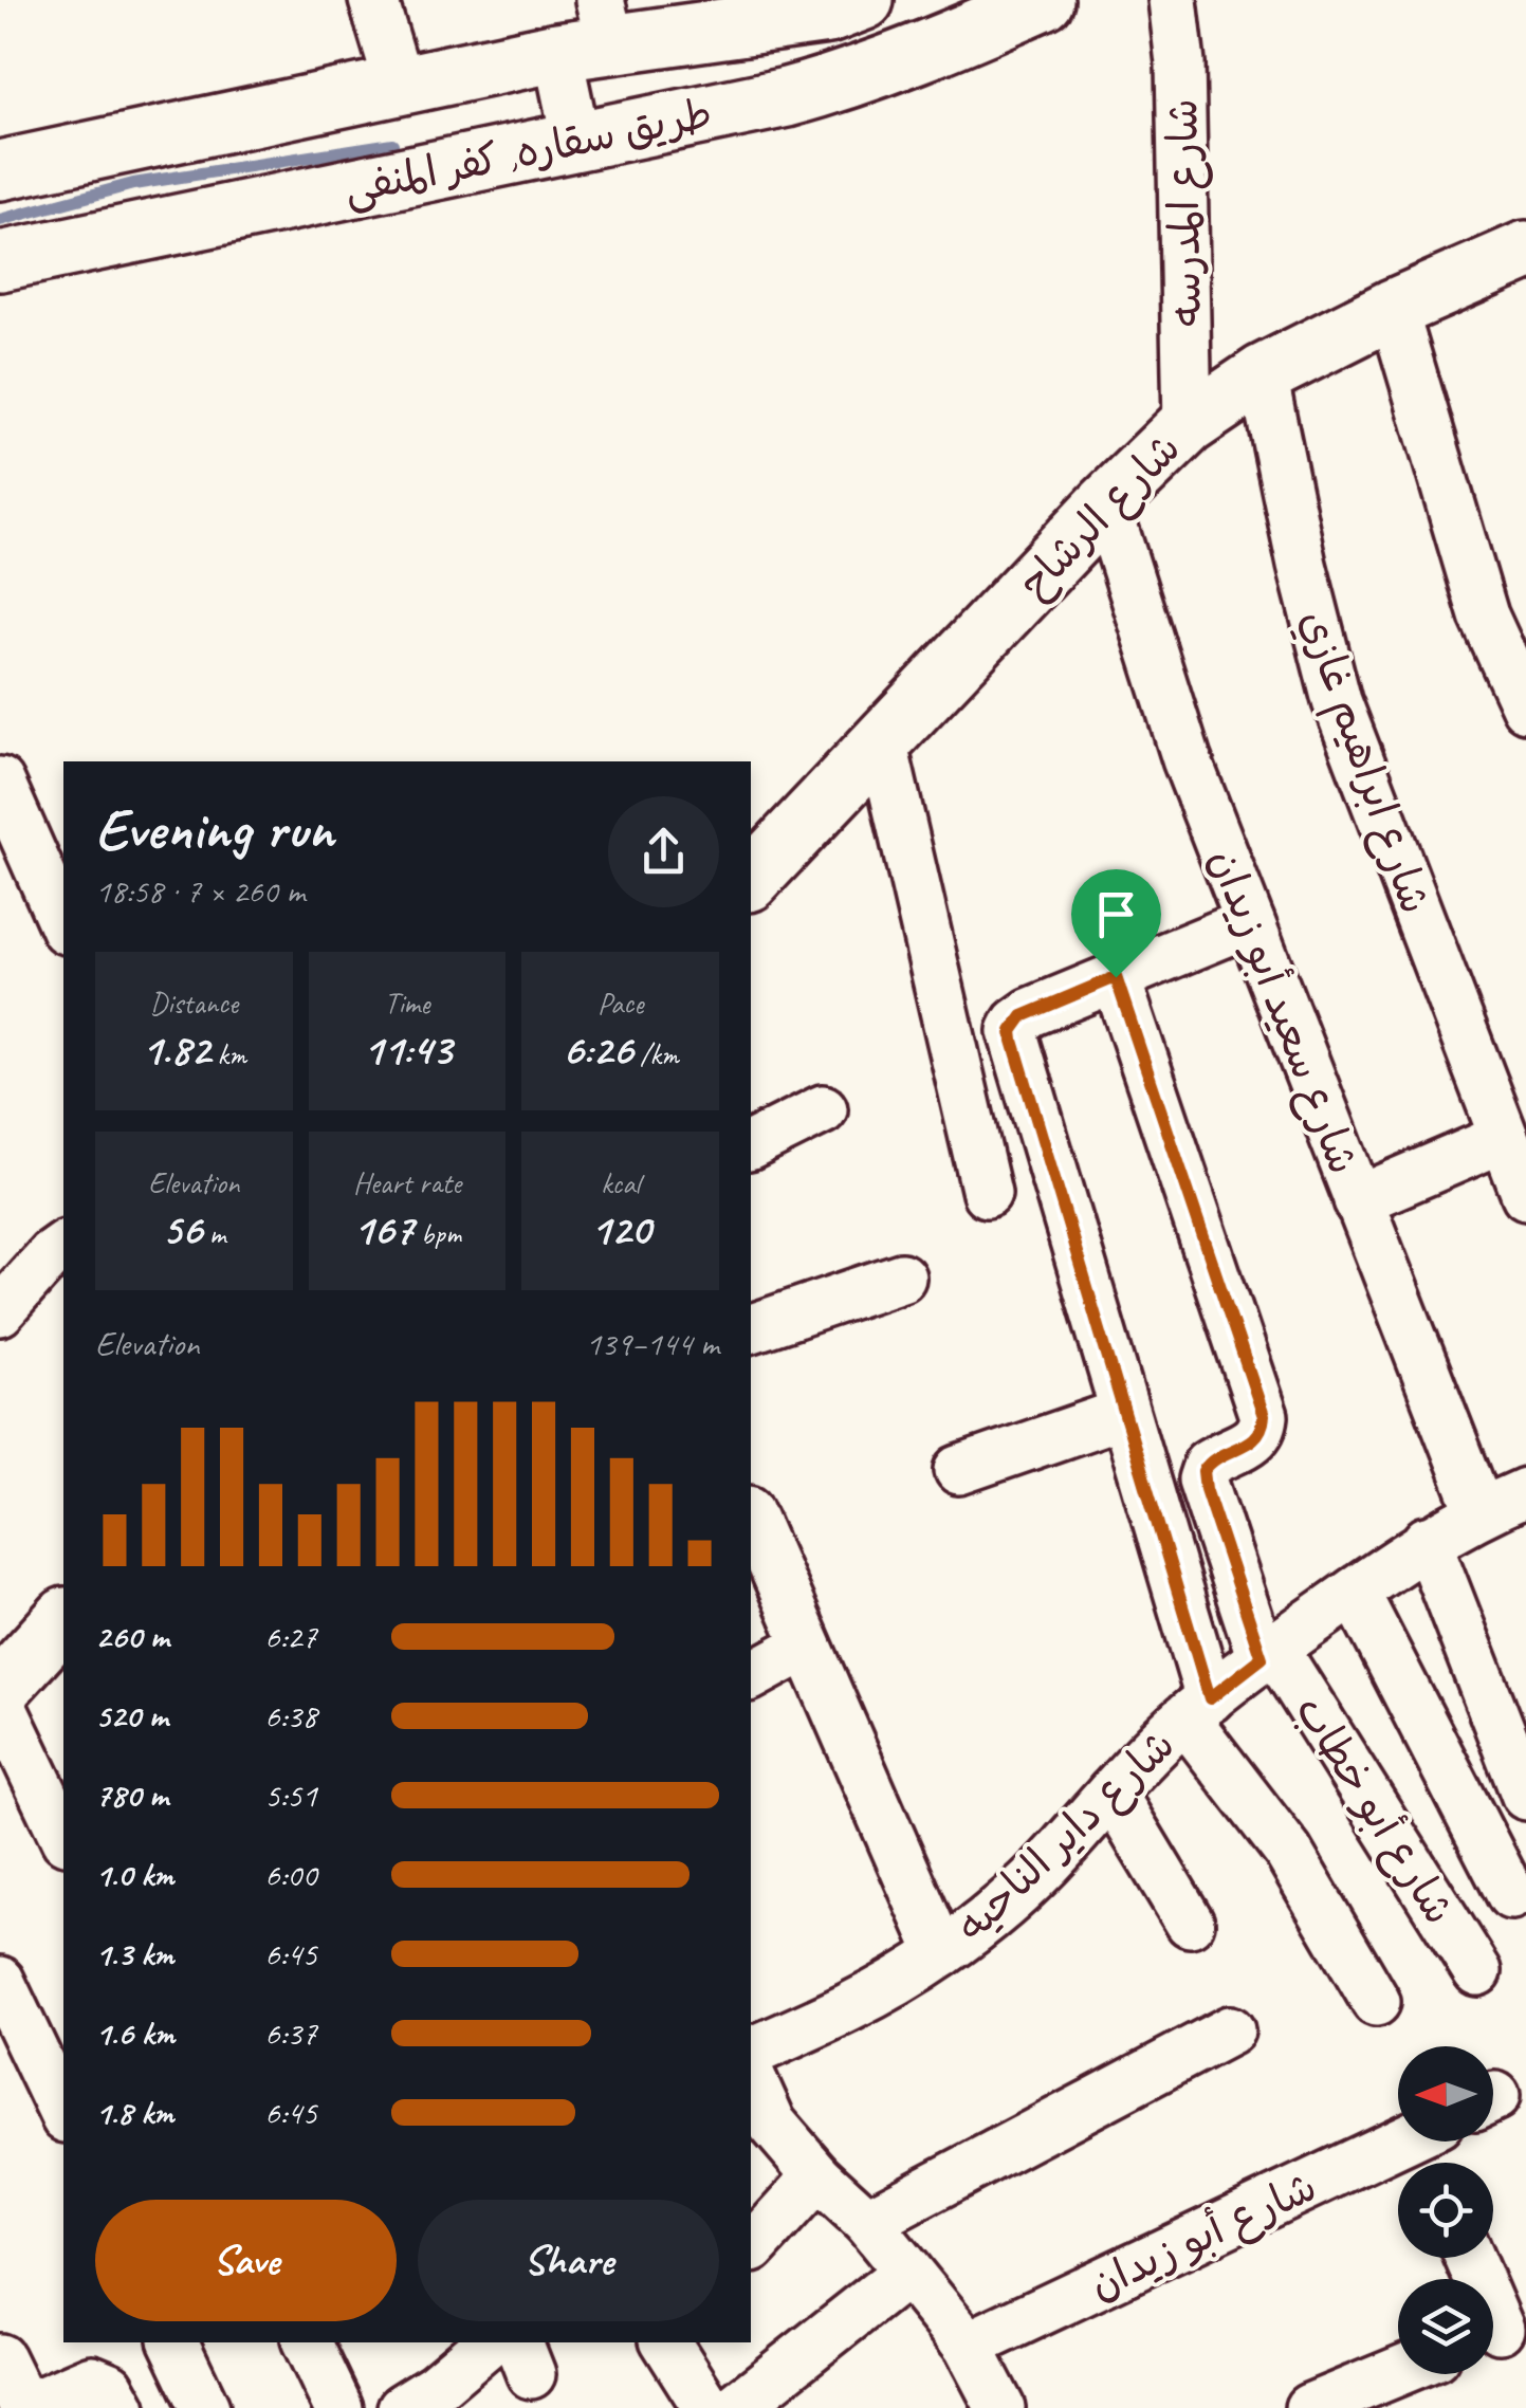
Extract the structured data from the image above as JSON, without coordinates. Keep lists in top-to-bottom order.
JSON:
{
  "streets": {
    "street": [
      "طريق سقاره, كفر المنفى",
      "شارع المدرسه",
      "شارع الرشاح",
      "شارع ابراهيم غازي",
      "شارع سعيد أبو زيدان",
      "شارع أبو خطاب",
      "شارع داير الناحيه",
      "شارع أبو زيدان"
    ]
  },
  "crossings": [
    ["شارع المدرسه", "شارع الرشاح"],
    ["شارع الرشاح", "شارع ابراهيم غازي"],
    ["شارع الرشاح", "شارع سعيد أبو زيدان"],
    ["شارع سعيد أبو زيدان", "شارع داير الناحيه"],
    ["شارع أبو خطاب", "شارع داير الناحيه"]
  ],
  "north": "left",
  "page": {
    "heading": ["Evening run", "18:58 · 7 × 260 m"],
    "stats": [
      ["Distance", "1.82 km"],
      ["Time", "11:43"],
      ["Pace", "6:26 /km"],
      ["Elevation", "56 m"],
      ["Heart rate", "167 bpm"],
      ["kcal", "120"]
    ],
    "chart": ["Elevation", "139–144 m"],
    "list": [
      {
        "name": "260 m",
        "note": "6:27"
      },
      {
        "name": "520 m",
        "note": "6:38"
      },
      {
        "name": "780 m",
        "note": "5:51"
      },
      {
        "name": "1.0 km",
        "note": "6:00"
      },
      {
        "name": "1.3 km",
        "note": "6:45"
      },
      {
        "name": "1.6 km",
        "note": "6:37"
      },
      {
        "name": "1.8 km",
        "note": "6:45"
      }
    ],
    "buttons": ["Save", "Share"]
  }
}
